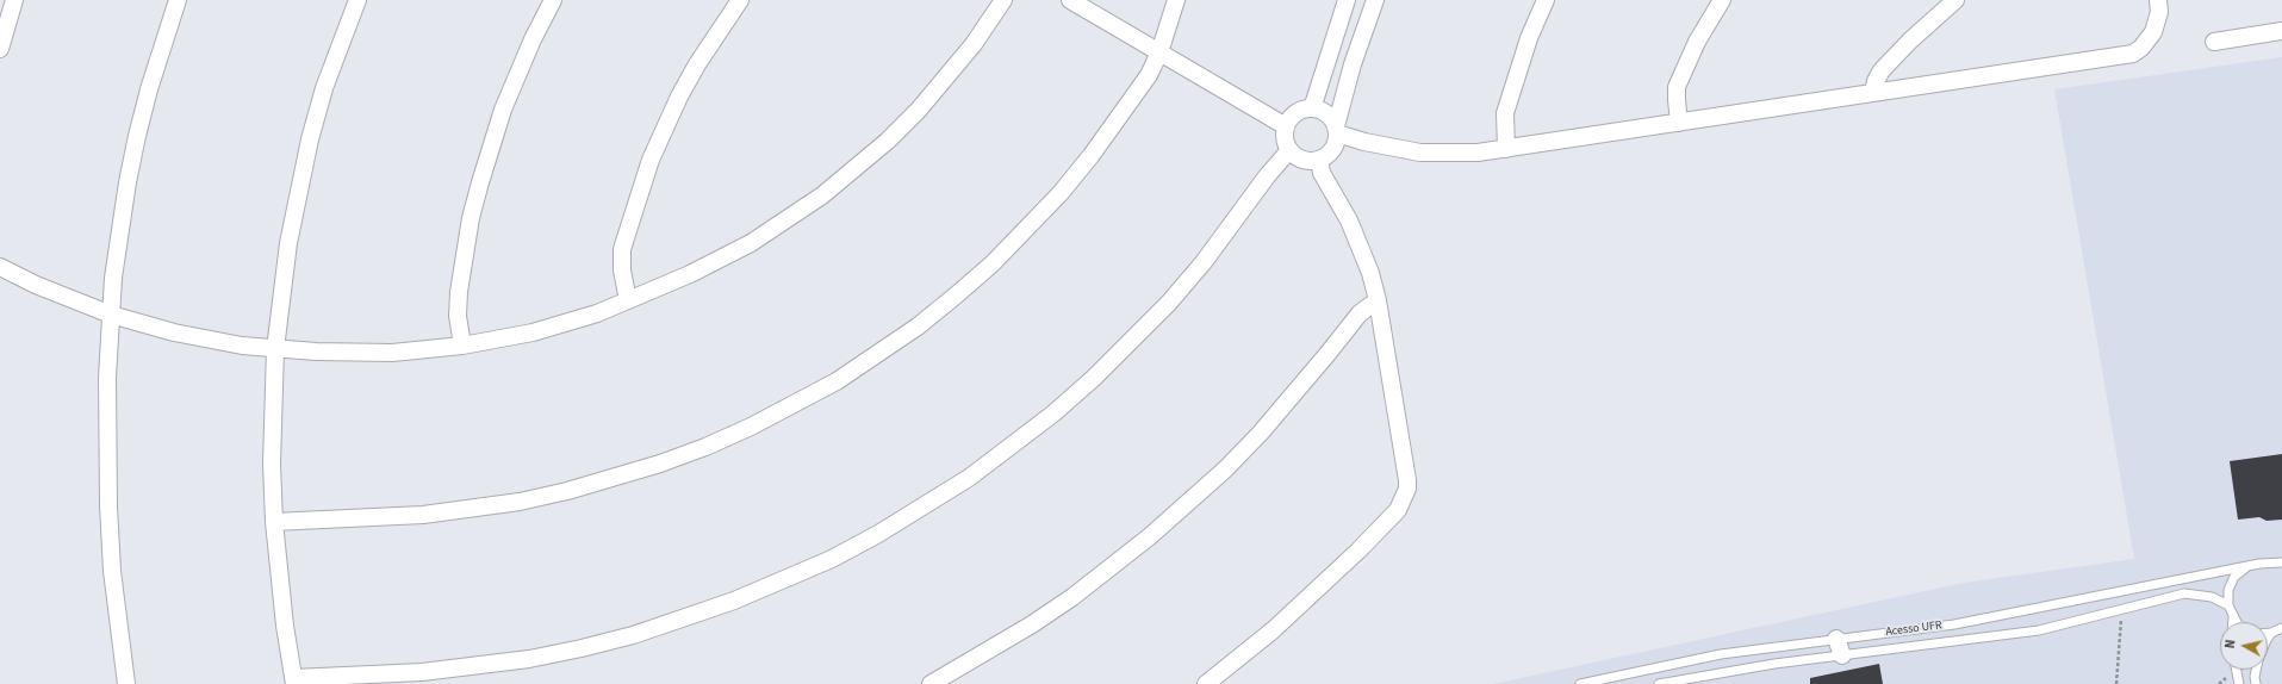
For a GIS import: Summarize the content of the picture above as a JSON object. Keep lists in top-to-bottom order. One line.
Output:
{"streets":{"lane":["Acesso UFR"]},"north":"left"}
